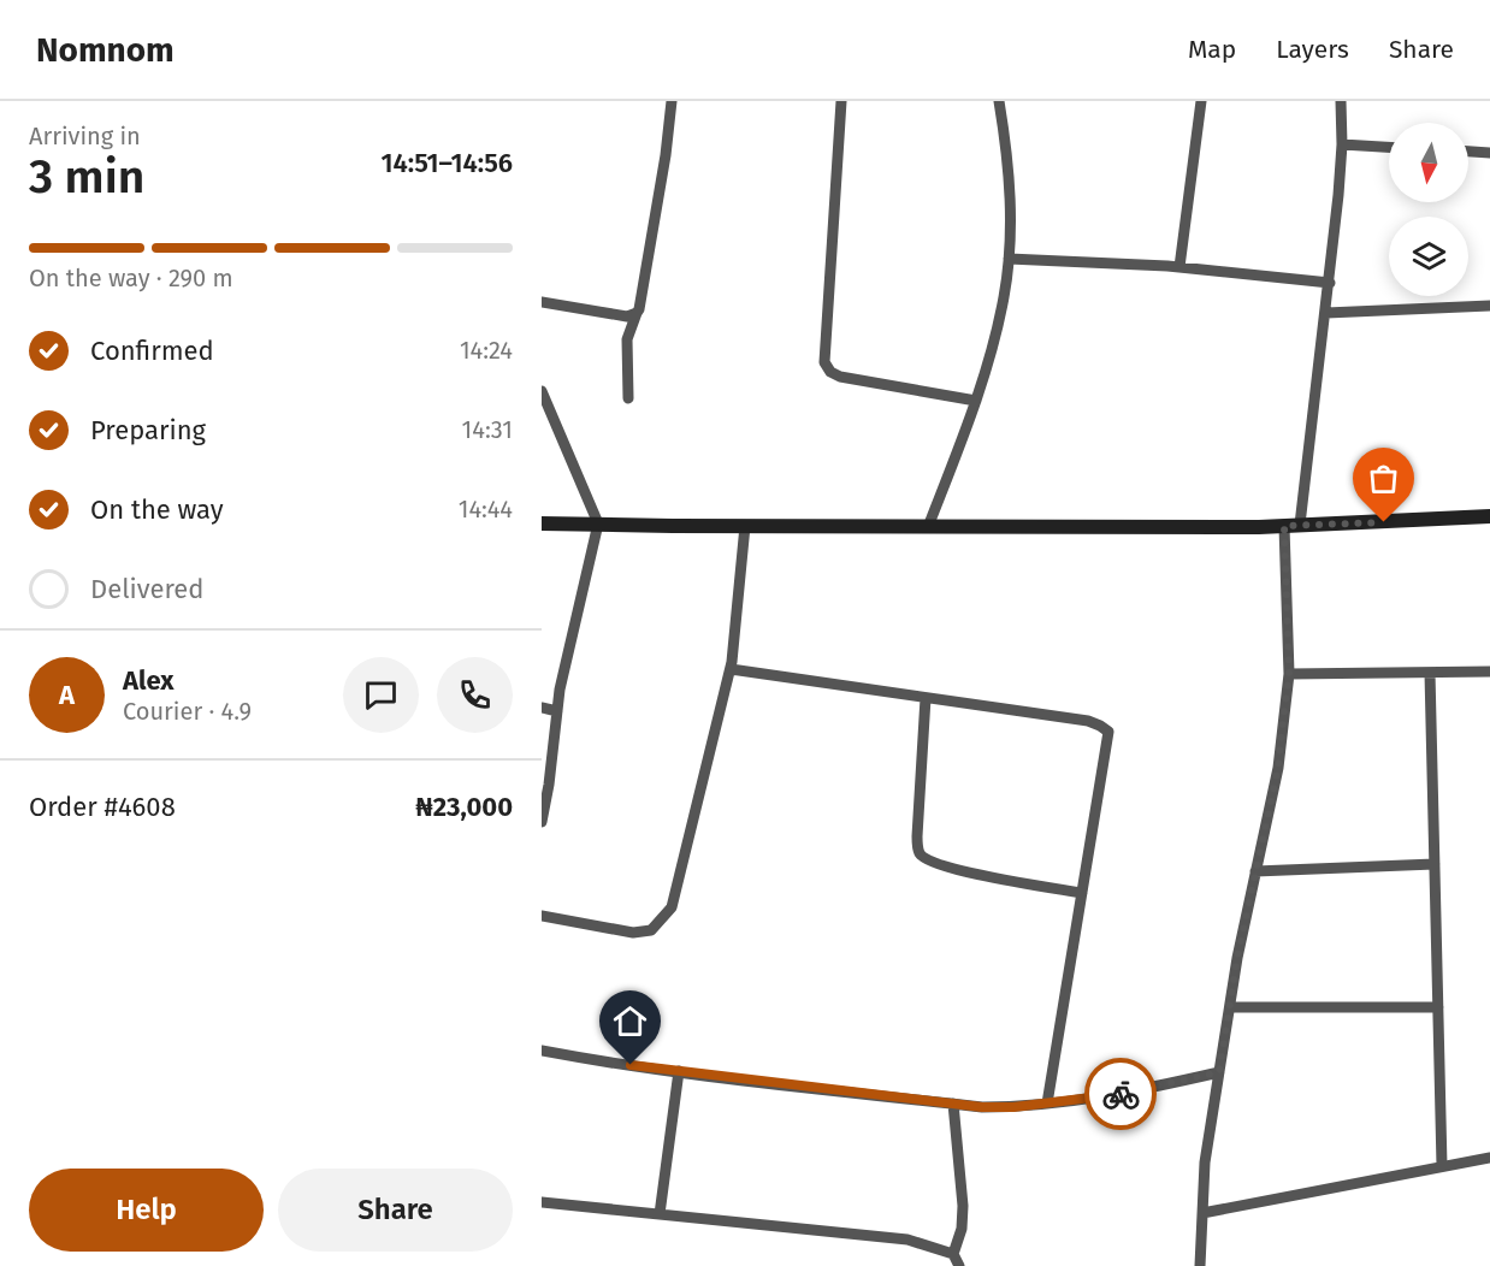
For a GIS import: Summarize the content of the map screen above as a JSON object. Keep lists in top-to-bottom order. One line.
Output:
{"north":"bottom","page":{"header":"Nomnom","nav":["Map","Layers","Share"],"heading":["3 min","Arriving in","14:51–14:56"],"panel":["Alex","Courier · 4.9","Order #4608","₦23,000"],"bar":"On the way · 290 m","list":[["Confirmed","14:24"],["Preparing","14:31"],["On the way","14:44"],"Delivered"],"round":"A","buttons":["Help","Share"]}}
